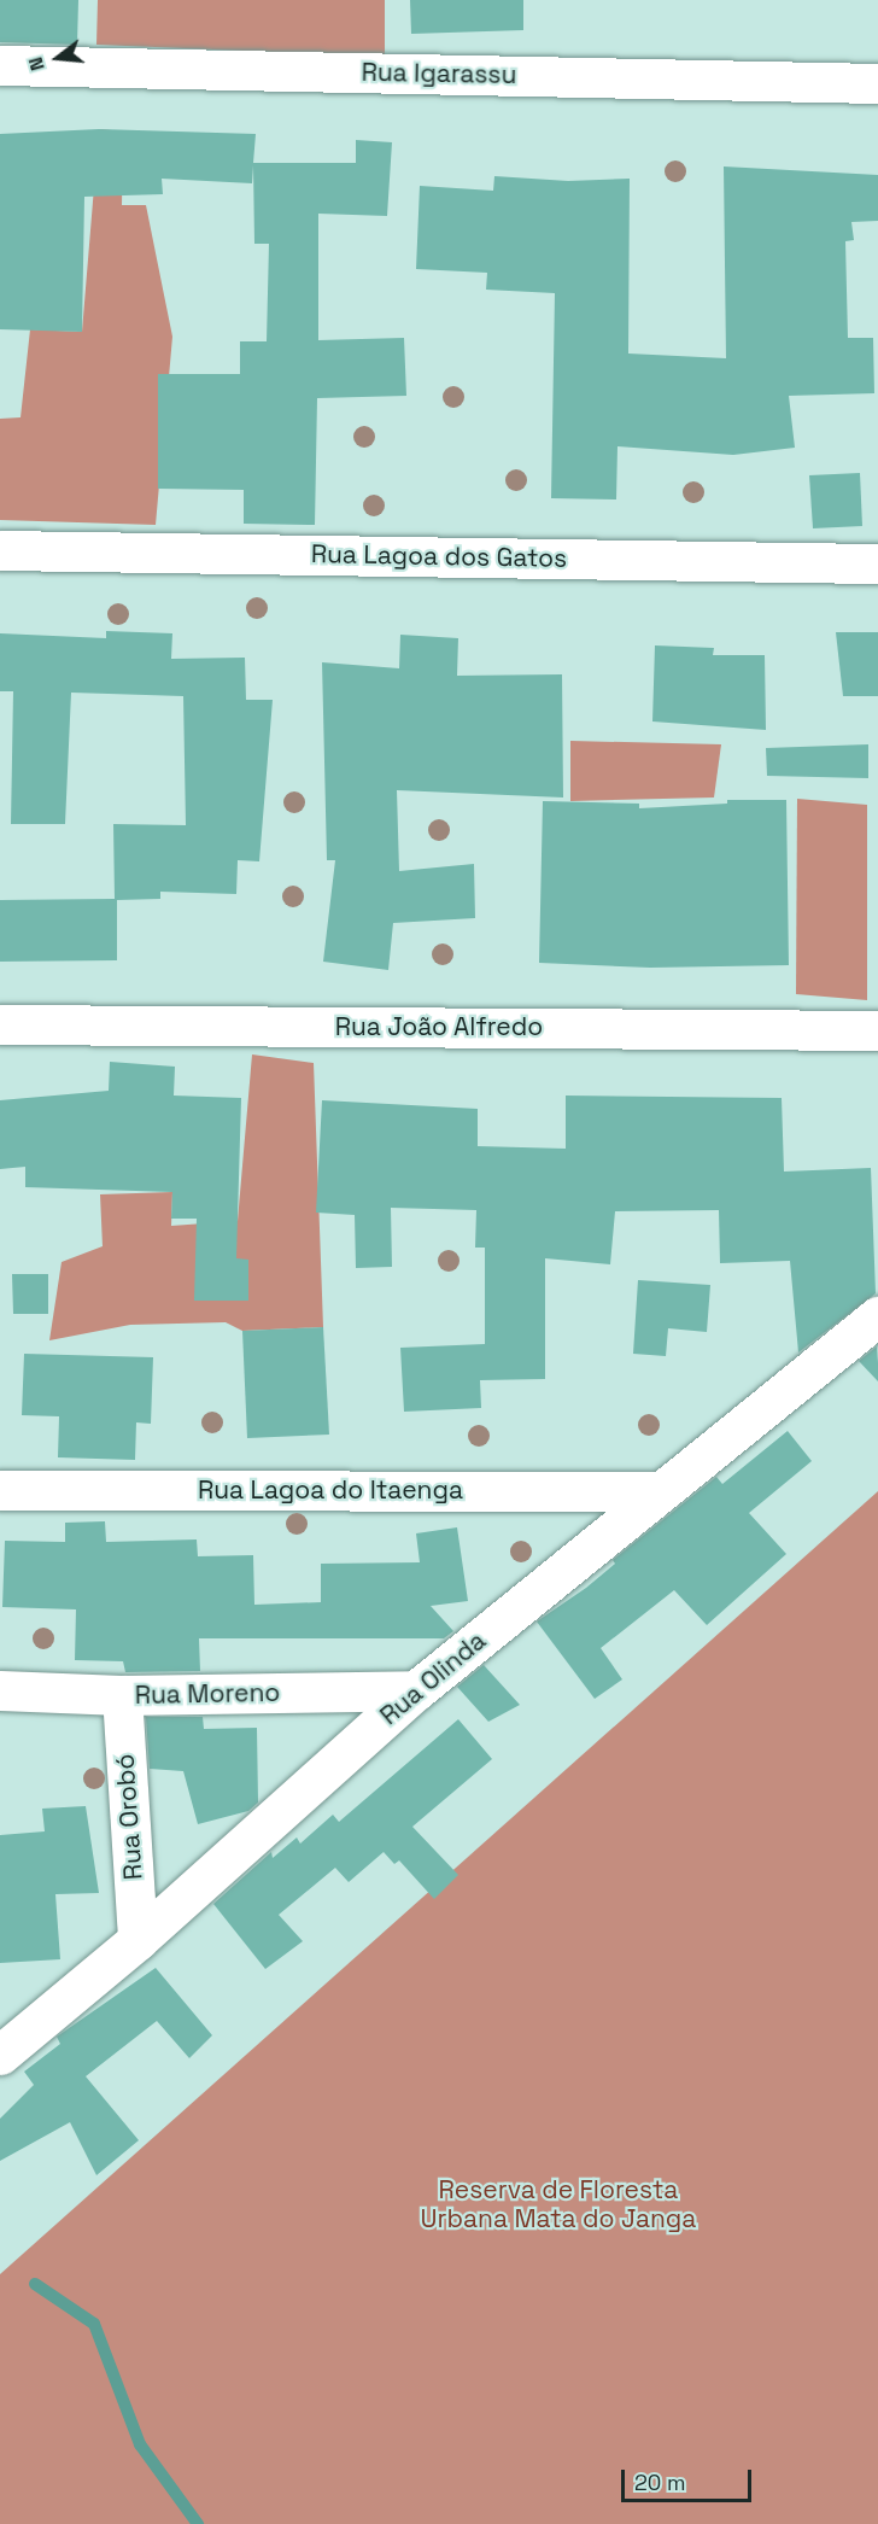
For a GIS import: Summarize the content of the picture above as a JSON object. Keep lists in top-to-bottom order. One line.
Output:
{"streets":{"street":["Rua Igarassu","Rua Lagoa dos Gatos","Rua João Alfredo","Rua Lagoa do Itaenga","Rua Olinda","Rua Moreno","Rua Orobó"]},"crossings":[["Rua Lagoa do Itaenga","Rua Olinda"],["Rua Olinda","Rua Moreno"],["Rua Olinda","Rua Orobó"],["Rua Moreno","Rua Orobó"]],"parks":["Reserva de Floresta Urbana Mata do Janga"],"scale_bar":"20 m","north":"left"}
